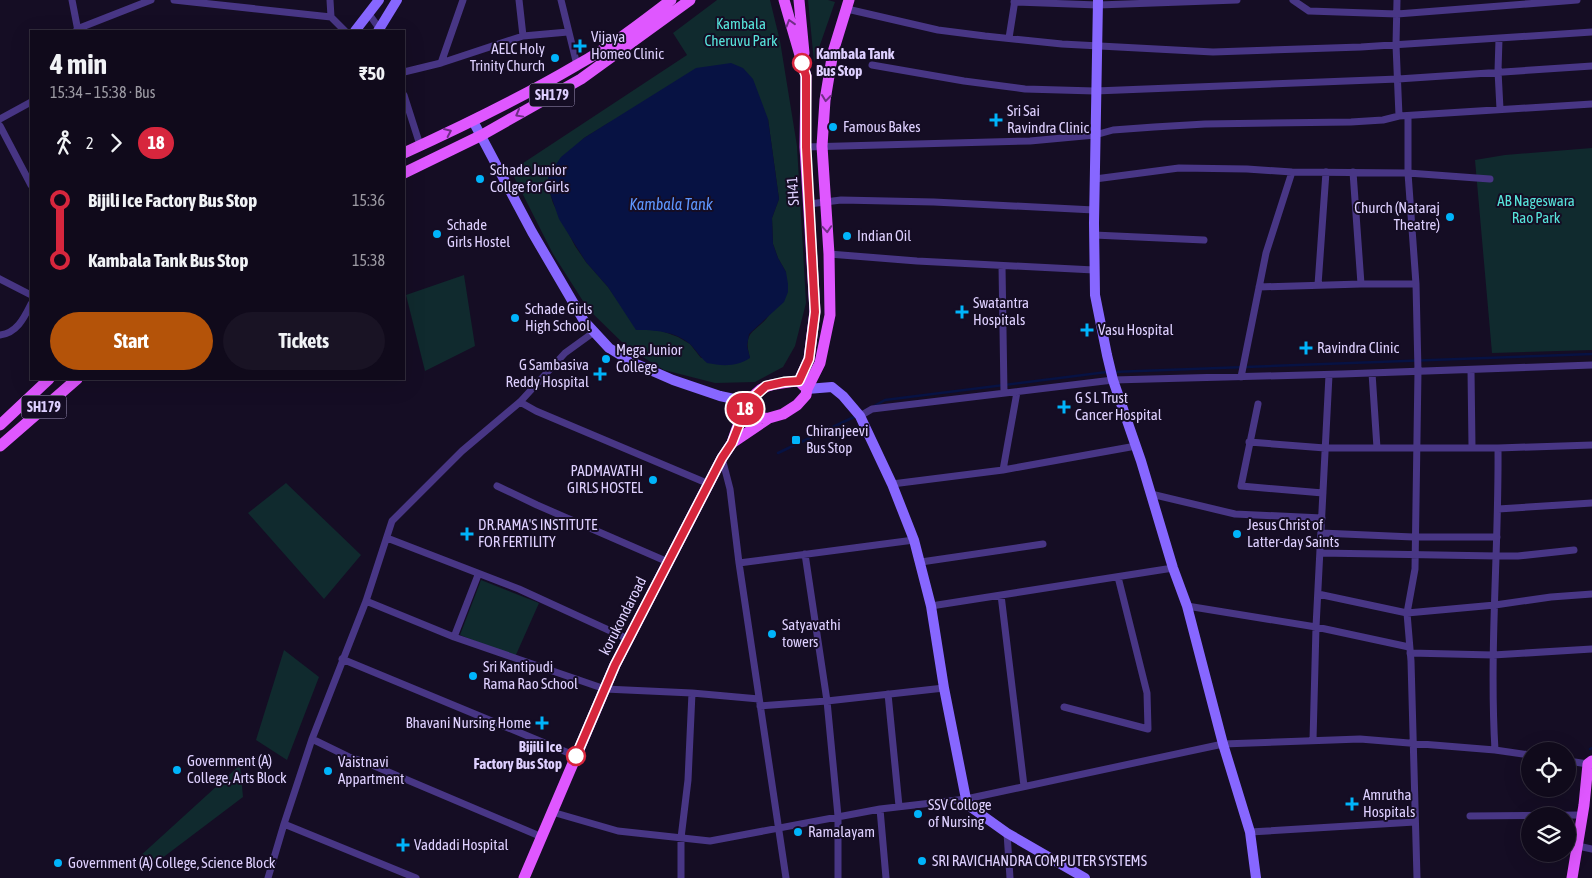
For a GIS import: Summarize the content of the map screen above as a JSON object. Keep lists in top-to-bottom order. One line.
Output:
{"streets":{"main road":["SH179","SH41","korukondaroad"]},"crossings":[["SH41","korukondaroad"]],"water":["Kambala Tank"],"parks":["Kambala Cheruvu Park","AB Nageswara Rao Park"],"places":{"health":["Vijaya Homeo Clinic","Sri Sai Ravindra Clinic","Swatantra Hospitals","Vasu Hospital","Ravindra Clinic","G Sambasiva Reddy Hospital","G S L Trust Cancer Hospital","DR.RAMA'S INSTITUTE FOR FERTILITY","Bhavani Nursing Home","Amrutha Hospitals","Vaddadi Hospital"],"other":["AELC Holy Trinity Church","Kambala Tank Bus Stop","Famous Bakes","Schade Junior Collge for Girls","Church (Nataraj Theatre)","Schade Girls Hostel","Indian Oil","Schade Girls High School","Mega Junior College","PADMAVATHI GIRLS HOSTEL","Jesus Christ of Latter-day Saints","Satyavathi towers","Sri Kantipudi Rama Rao School","Bijili Ice Factory Bus Stop","Government (A) College, Arts Block","Vaistnavi Appartment","SSV Colloge of Nursing","Ramalayam","SRI RAVICHANDRA COMPUTER SYSTEMS","Government (A) College, Science Block"],"transit":["Chiranjeevi Bus Stop"]},"lines":["bus line 18"],"page":{"on_map":"18","heading":["4 min","15:34 – 15:38 · Bus","₹50"],"legs":["2","18"],"list":[{"name":"Bijili Ice Factory Bus Stop","value":"15:36"},{"name":"Kambala Tank Bus Stop","value":"15:38"}],"buttons":["Start","Tickets"]}}
